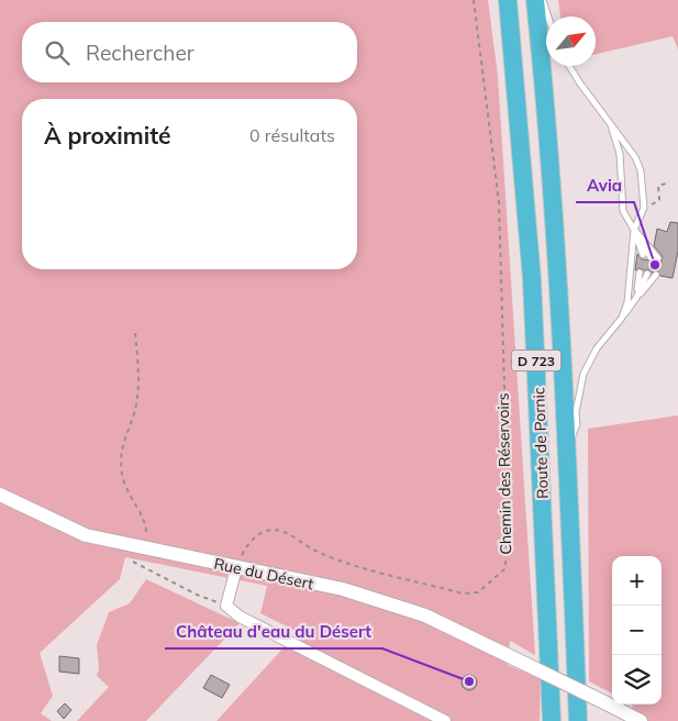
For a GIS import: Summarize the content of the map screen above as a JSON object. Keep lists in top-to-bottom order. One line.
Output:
{"streets":{"highway":["D 723","Route de Pornic"],"street":["Rue du Désert"],"path":["Chemin des Réservoirs"]},"crossings":[["Chemin des Réservoirs","Rue du Désert"]],"places":["Avia","Château d'eau du Désert"],"north":"top right","page":{"search":"Rechercher","heading":["À proximité","0 résultats"],"map_buttons":["+","−"]}}
